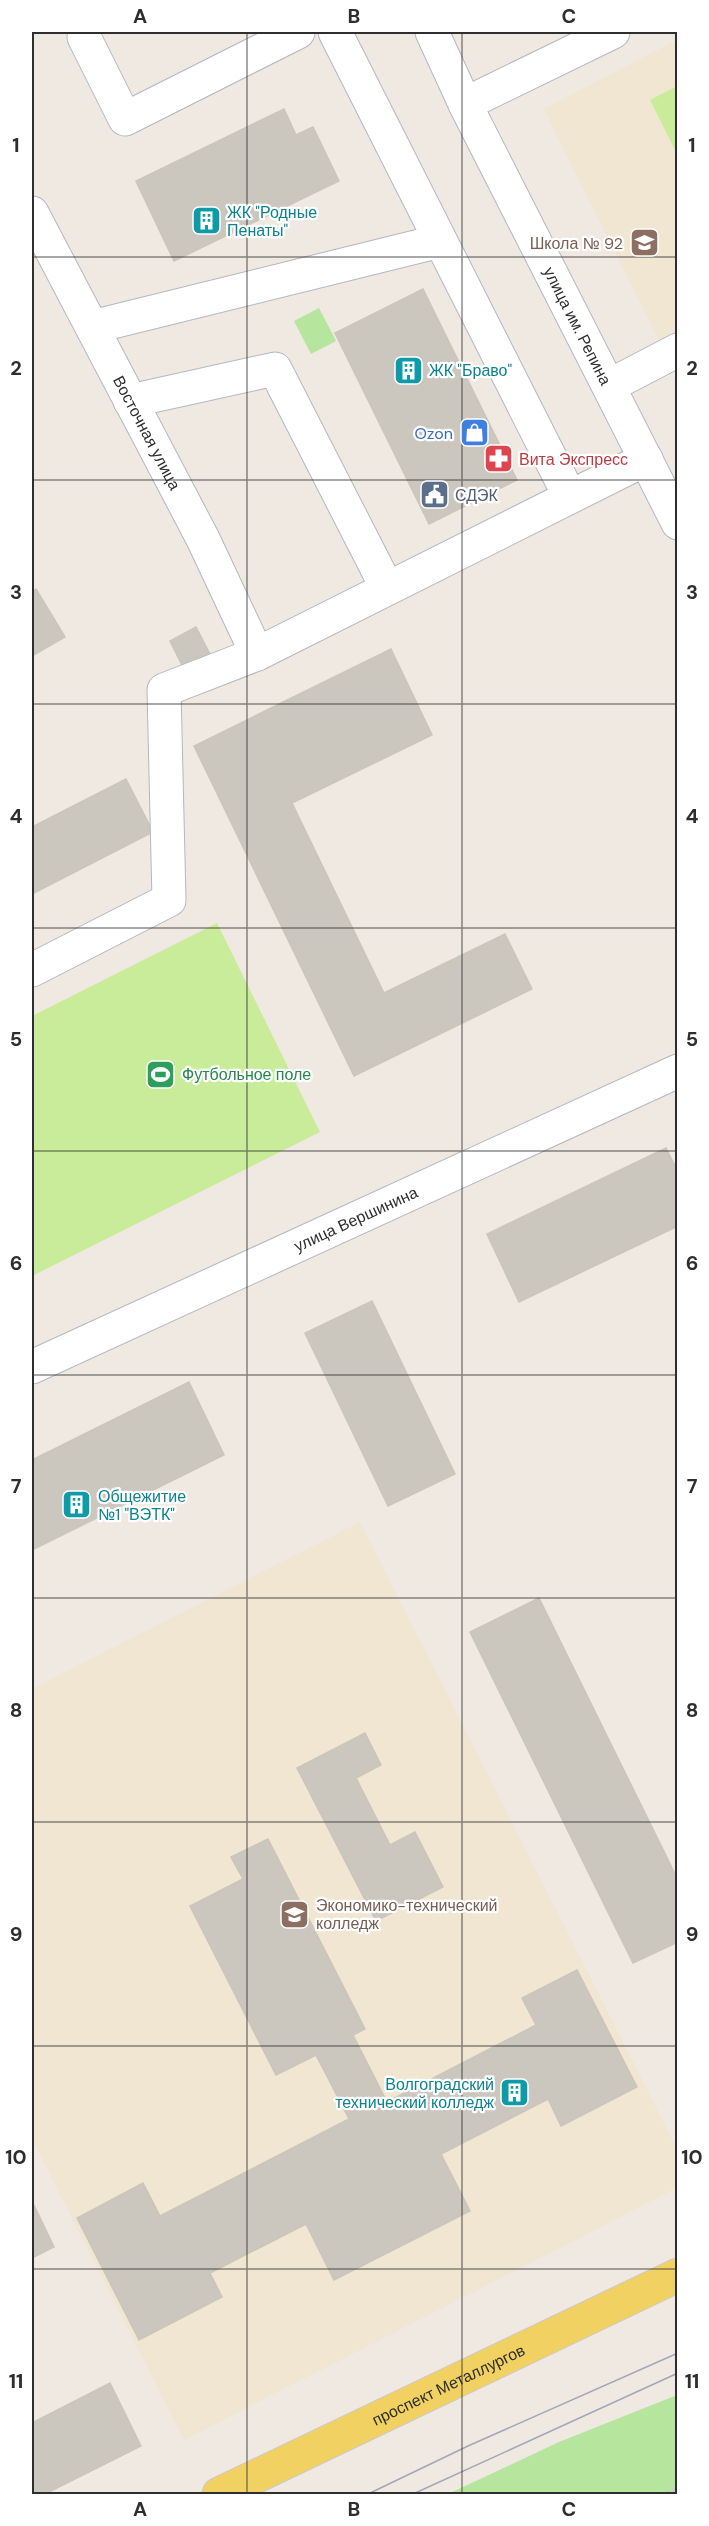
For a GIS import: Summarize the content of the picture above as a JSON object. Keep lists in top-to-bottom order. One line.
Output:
{"streets":{"main road":["проспект Металлургов"],"street":["улица им. Репина","Восточная улица","улица Вершинина"]},"places":{"building":["ЖК \"Родные Пенаты\"","ЖК \"Браво\"","Общежитие №1 \"ВЭТК\"","Волгоградский технический колледж"],"school or university":["Школа № 92","Экономико-технический колледж"],"shop":["Ozon"],"pharmacy":["Вита Экспресс"],"public building":["СДЭК"],"sports":["Футбольное поле"]},"grid":{"columns":["A","B","C"],"rows":["1","2","3","4","5","6","7","8","9","10","11"]}}
